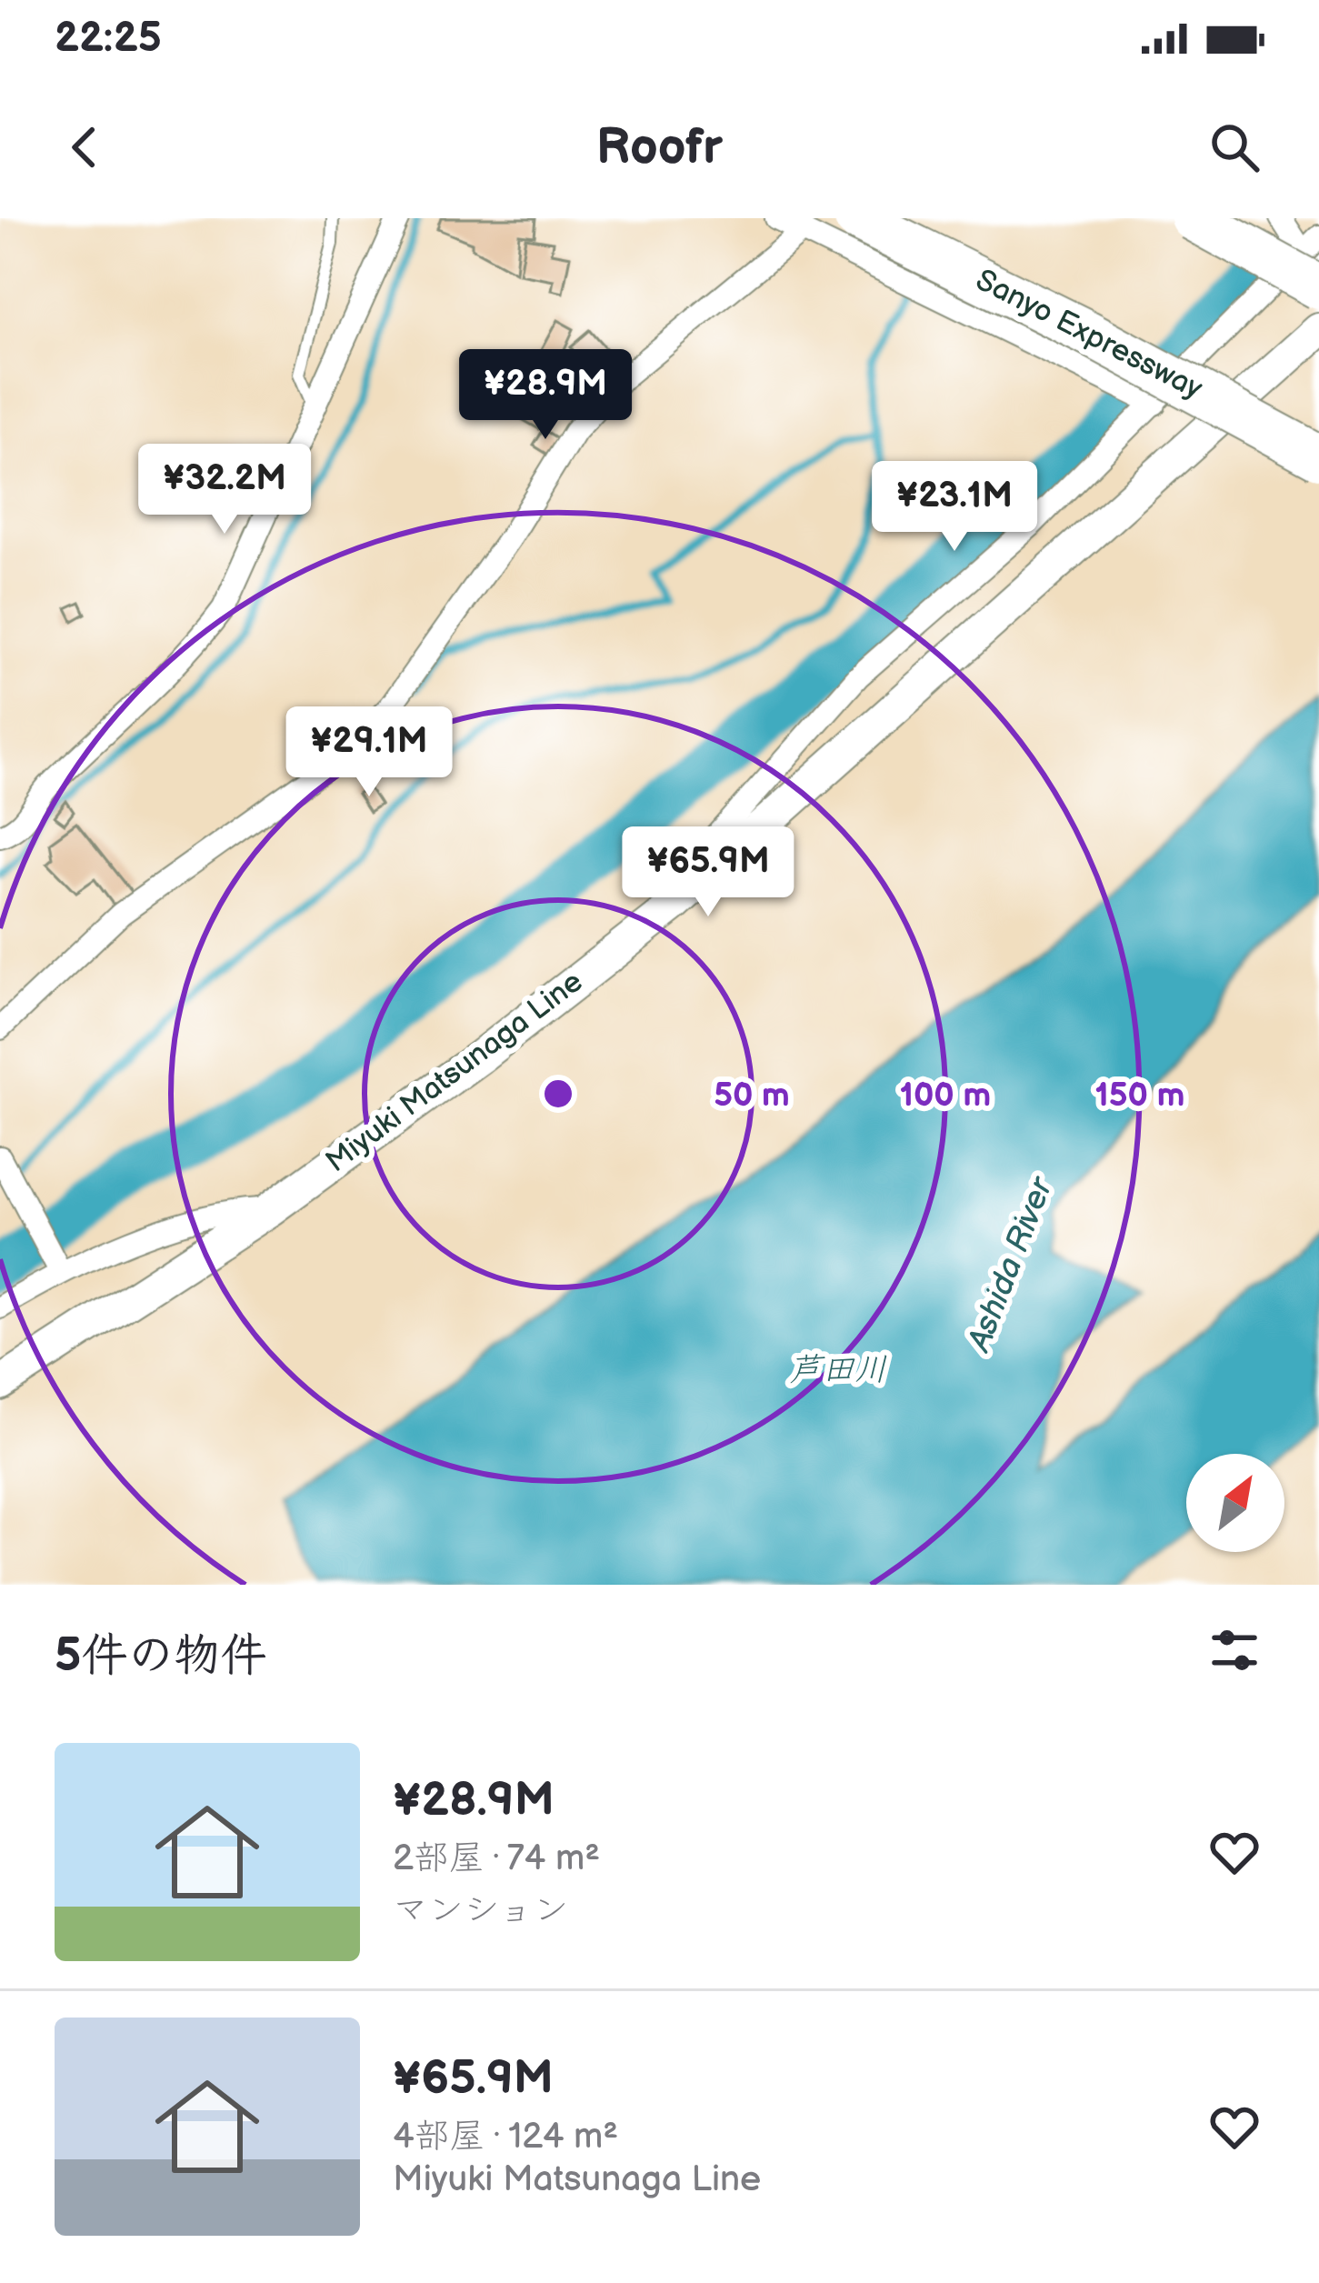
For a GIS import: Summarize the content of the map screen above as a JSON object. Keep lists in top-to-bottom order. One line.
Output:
{"streets":{"highway":["Sanyo Expressway"],"main road":["Miyuki Matsunaga Line"]},"water":["Ashida River","芦田川"],"north":"top right","page":{"status":"22:25","header":"Roofr","price":["¥28.9M","¥32.2M","¥23.1M","¥29.1M","¥65.9M"],"heading":"5件の物件","list":[{"name":"¥28.9M","note":"2部屋 · 74 m² · マンション"},{"name":"¥65.9M","note":"4部屋 · 124 m² · Miyuki Matsunaga Line"}]},"rings":["50 m","100 m","150 m"]}
